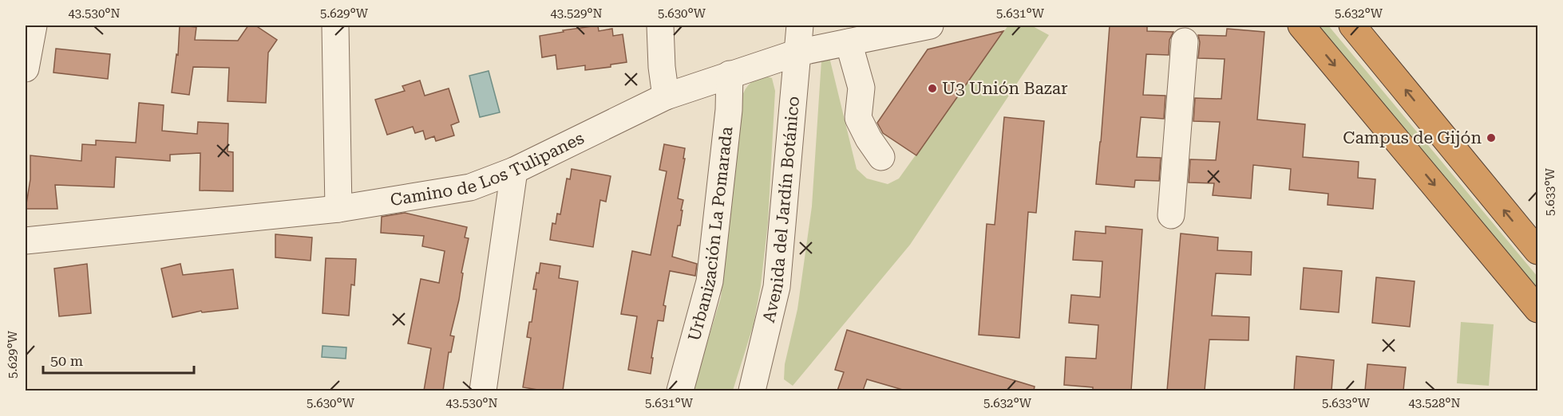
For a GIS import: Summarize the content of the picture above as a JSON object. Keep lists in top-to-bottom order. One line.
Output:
{"streets":{"street":["Camino de Los Tulipanes","Avenida del Jardín Botánico","Urbanización La Pomarada"]},"crossings":[["Camino de Los Tulipanes","Avenida del Jardín Botánico"],["Camino de Los Tulipanes","Urbanización La Pomarada"]],"places":["U3 Unión Bazar","Campus de Gijón"],"scale_bar":"50 m","coordinates":["43.530°N","5.629°W","43.529°N","5.630°W","5.631°W","5.632°W","5.633°W","43.528°N"]}
